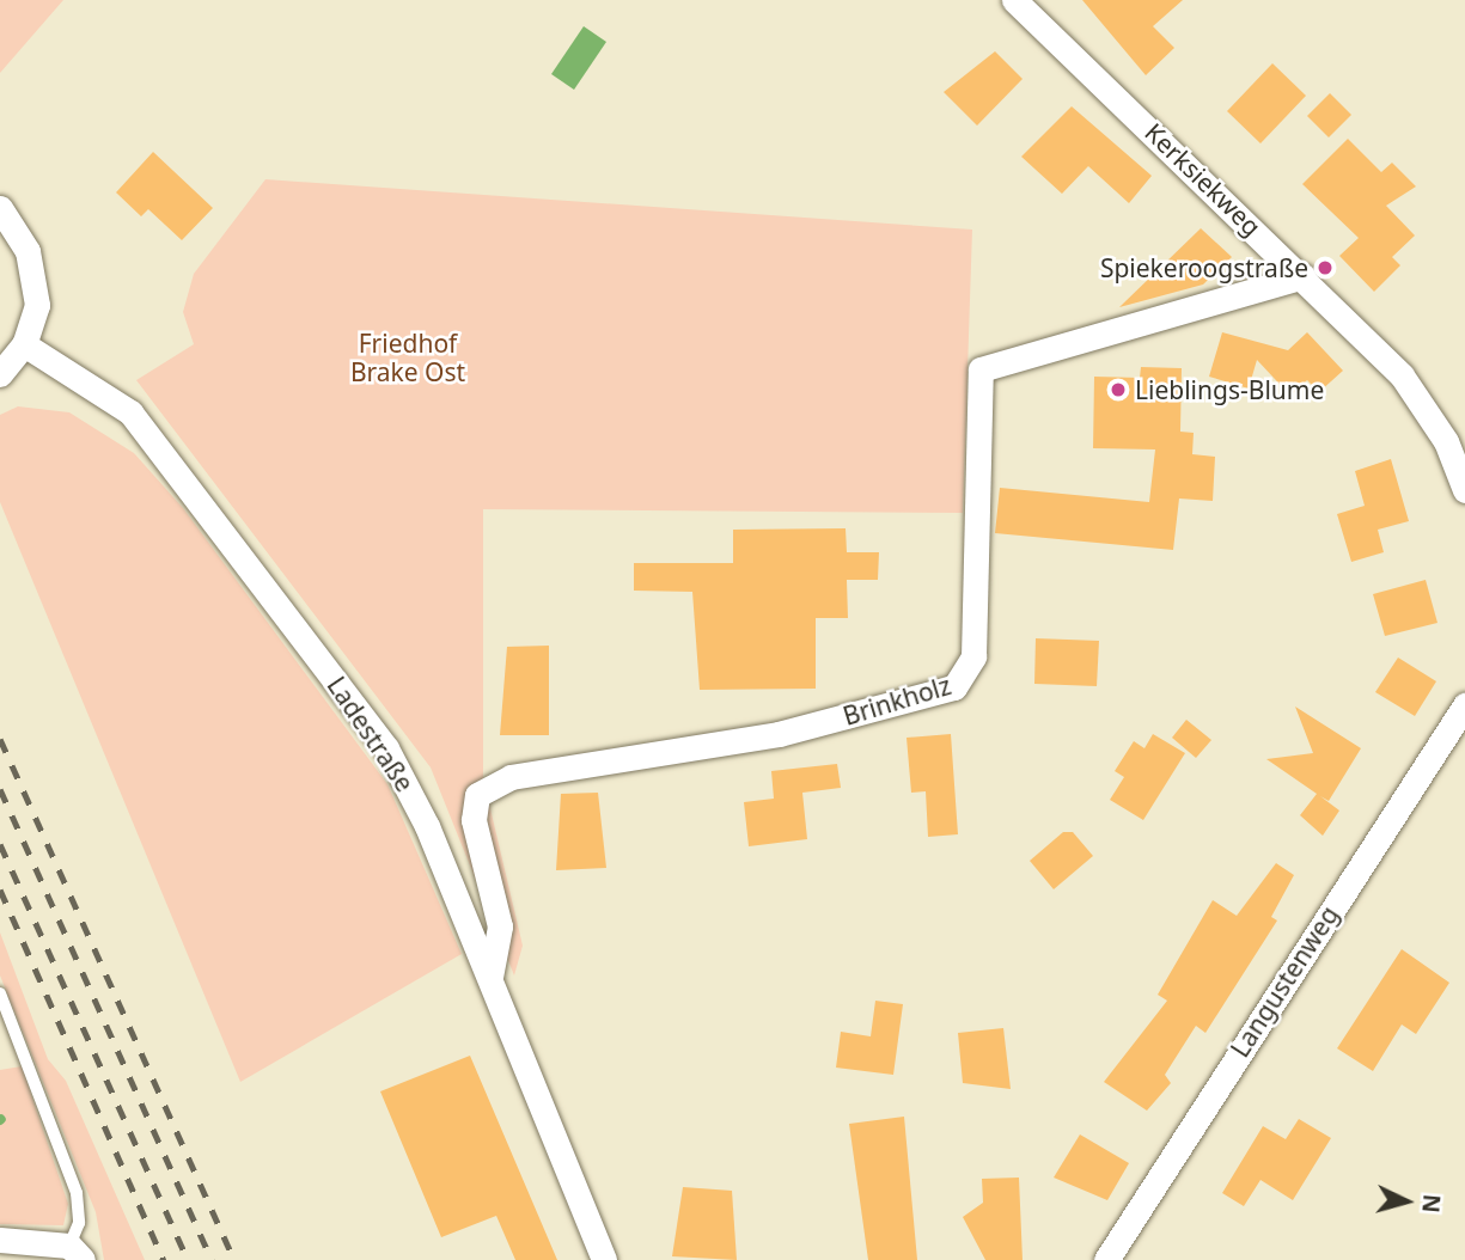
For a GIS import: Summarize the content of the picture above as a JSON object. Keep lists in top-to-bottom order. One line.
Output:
{"streets":{"street":["Kerksiekweg","Brinkholz","Ladestraße","Langustenweg"]},"crossings":[["Kerksiekweg","Brinkholz"],["Brinkholz","Ladestraße"]],"parks":["Friedhof Brake Ost"],"places":["Spiekeroogstraße","Lieblings-Blume"],"north":"right"}
